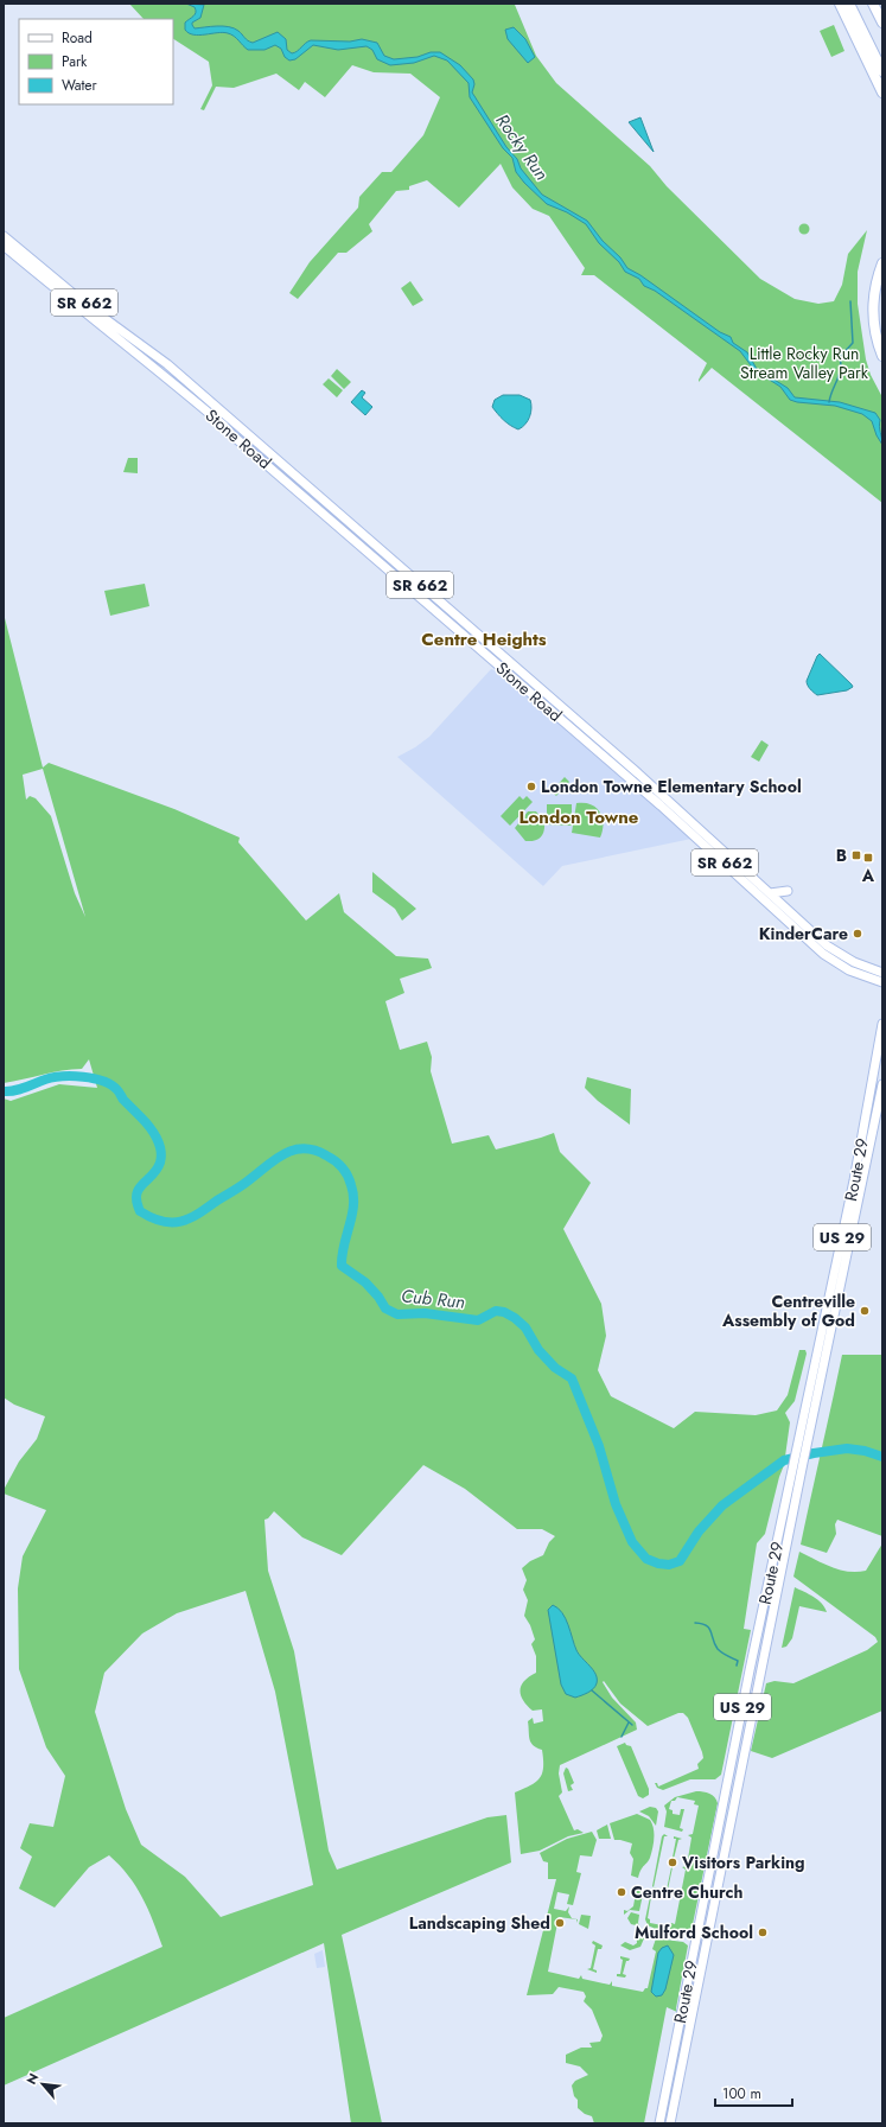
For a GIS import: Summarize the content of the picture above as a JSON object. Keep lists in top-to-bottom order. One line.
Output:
{"streets":{"main road":["SR 662","Stone Road","Route 29","US 29"]},"districts":["Centre Heights","London Towne"],"water":["Rocky Run","Cub Run"],"parks":["Little Rocky Run Stream Valley Park"],"places":{"other":["London Towne Elementary School","KinderCare","Centreville Assembly of God","Visitors Parking","Centre Church","Landscaping Shed","Mulford School"],"transit":["B","A"]},"legend":["Road","Park","Water"],"scale_bar":"100 m","north":"top left"}
